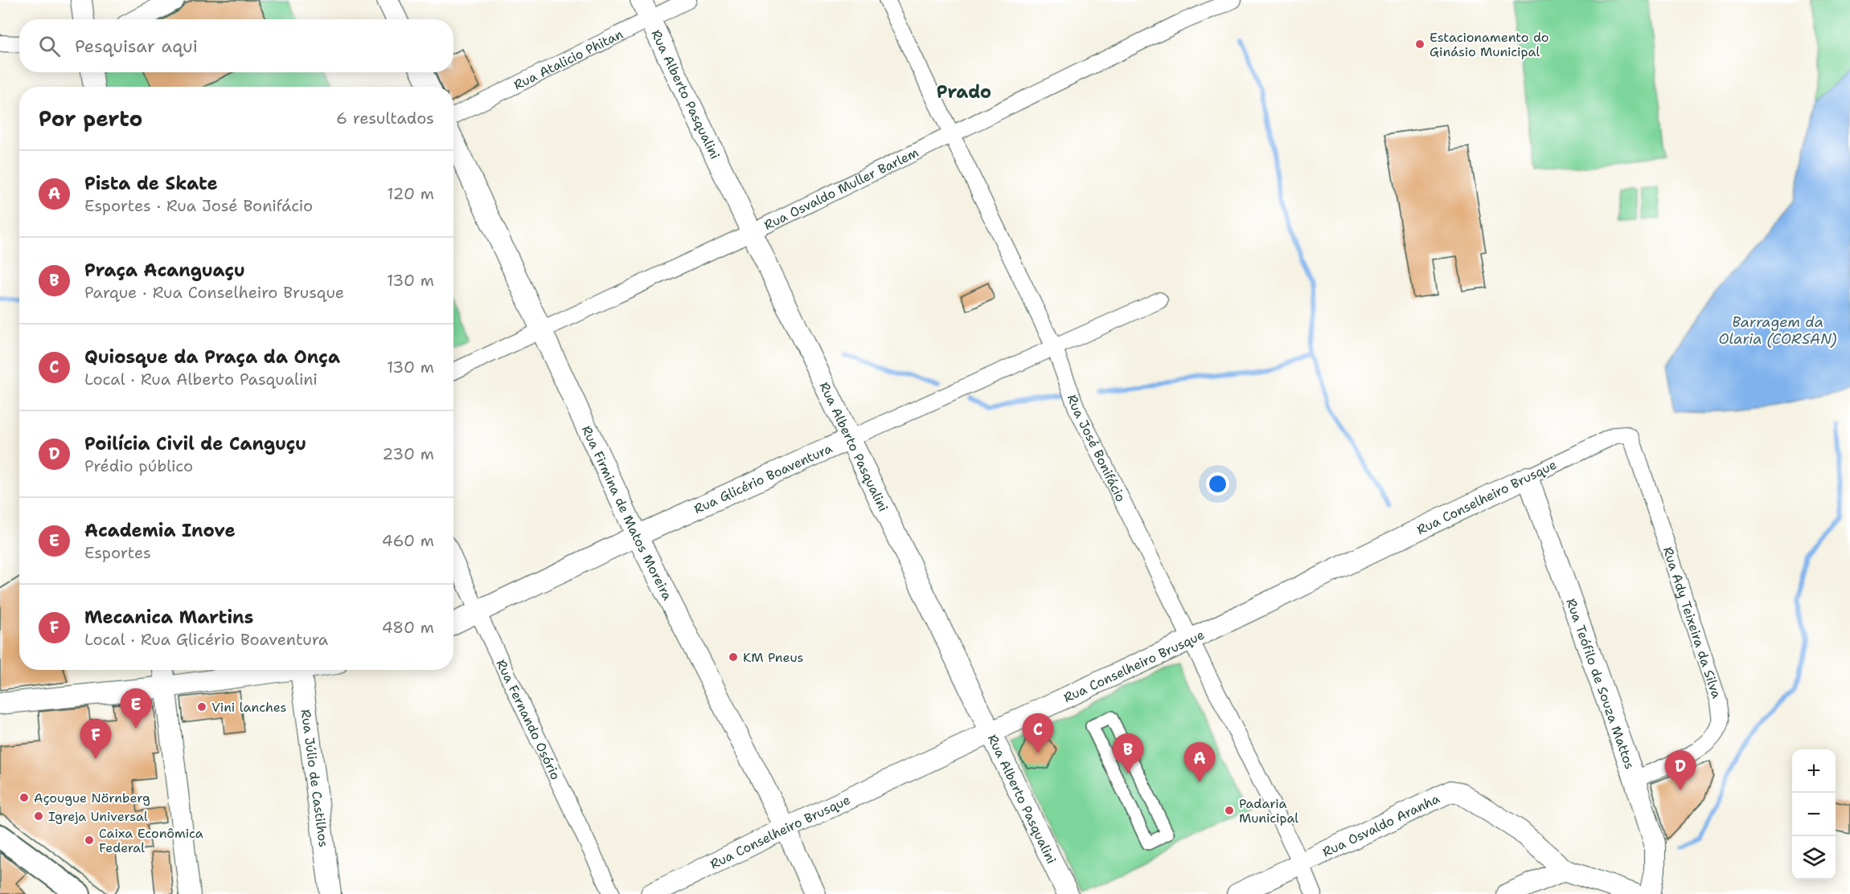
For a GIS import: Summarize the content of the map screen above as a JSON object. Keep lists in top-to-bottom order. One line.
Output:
{"streets":{"street":["Rua Atalicio Phitan","Rua Alberto Pasqualini","Rua Osvaldo Muller Barlem","Rua José Bonifácio","Rua Glicério Boaventura","Rua Conselheiro Brusque","Rua Firmina de Matos Moreira","Rua Ady Teixeira da Silva","Rua Teófilo de Souza Mattos","Rua Fernando Osório","Rua Júlio de Castilhos","Rua Osvaldo Aranha"]},"crossings":[["Rua Atalicio Phitan","Rua Alberto Pasqualini"],["Rua Alberto Pasqualini","Rua Osvaldo Muller Barlem"],["Rua Alberto Pasqualini","Rua Glicério Boaventura"],["Rua Alberto Pasqualini","Rua Conselheiro Brusque"],["Rua Osvaldo Muller Barlem","Rua José Bonifácio"],["Rua Osvaldo Muller Barlem","Rua Firmina de Matos Moreira"],["Rua José Bonifácio","Rua Glicério Boaventura"],["Rua José Bonifácio","Rua Conselheiro Brusque"],["Rua José Bonifácio","Rua Osvaldo Aranha"],["Rua Glicério Boaventura","Rua Firmina de Matos Moreira"],["Rua Glicério Boaventura","Rua Fernando Osório"],["Rua Conselheiro Brusque","Rua Firmina de Matos Moreira"],["Rua Conselheiro Brusque","Rua Ady Teixeira da Silva"],["Rua Conselheiro Brusque","Rua Teófilo de Souza Mattos"],["Rua Ady Teixeira da Silva","Rua Teófilo de Souza Mattos"]],"districts":["Prado"],"water":["Barragem da Olaria (CORSAN)"],"places":["Estacionamento do Ginásio Municipal","KM Pneus","Vini lanches","Açougue Nörnberg","Padaria Municipal","Igreja Universal","Caixa Econômica Federal"],"page":{"search":"Pesquisar aqui","heading":["Por perto","6 resultados"],"list":[{"mark":"A","name":"Pista de Skate","note":"Esportes · Rua José Bonifácio","value":"120 m"},{"mark":"B","name":"Praça Acanguaçu","note":"Parque · Rua Conselheiro Brusque","value":"130 m"},{"mark":"C","name":"Quiosque da Praça da Onça","note":"Local · Rua Alberto Pasqualini","value":"130 m"},{"mark":"D","name":"Poilícia Civil de Canguçu","note":"Prédio público","value":"230 m"},{"mark":"E","name":"Academia Inove","note":"Esportes","value":"460 m"},{"mark":"F","name":"Mecanica Martins","note":"Local · Rua Glicério Boaventura","value":"480 m"}],"pins":["E","C","F","B","A","D"],"map_buttons":["+","−"]}}
